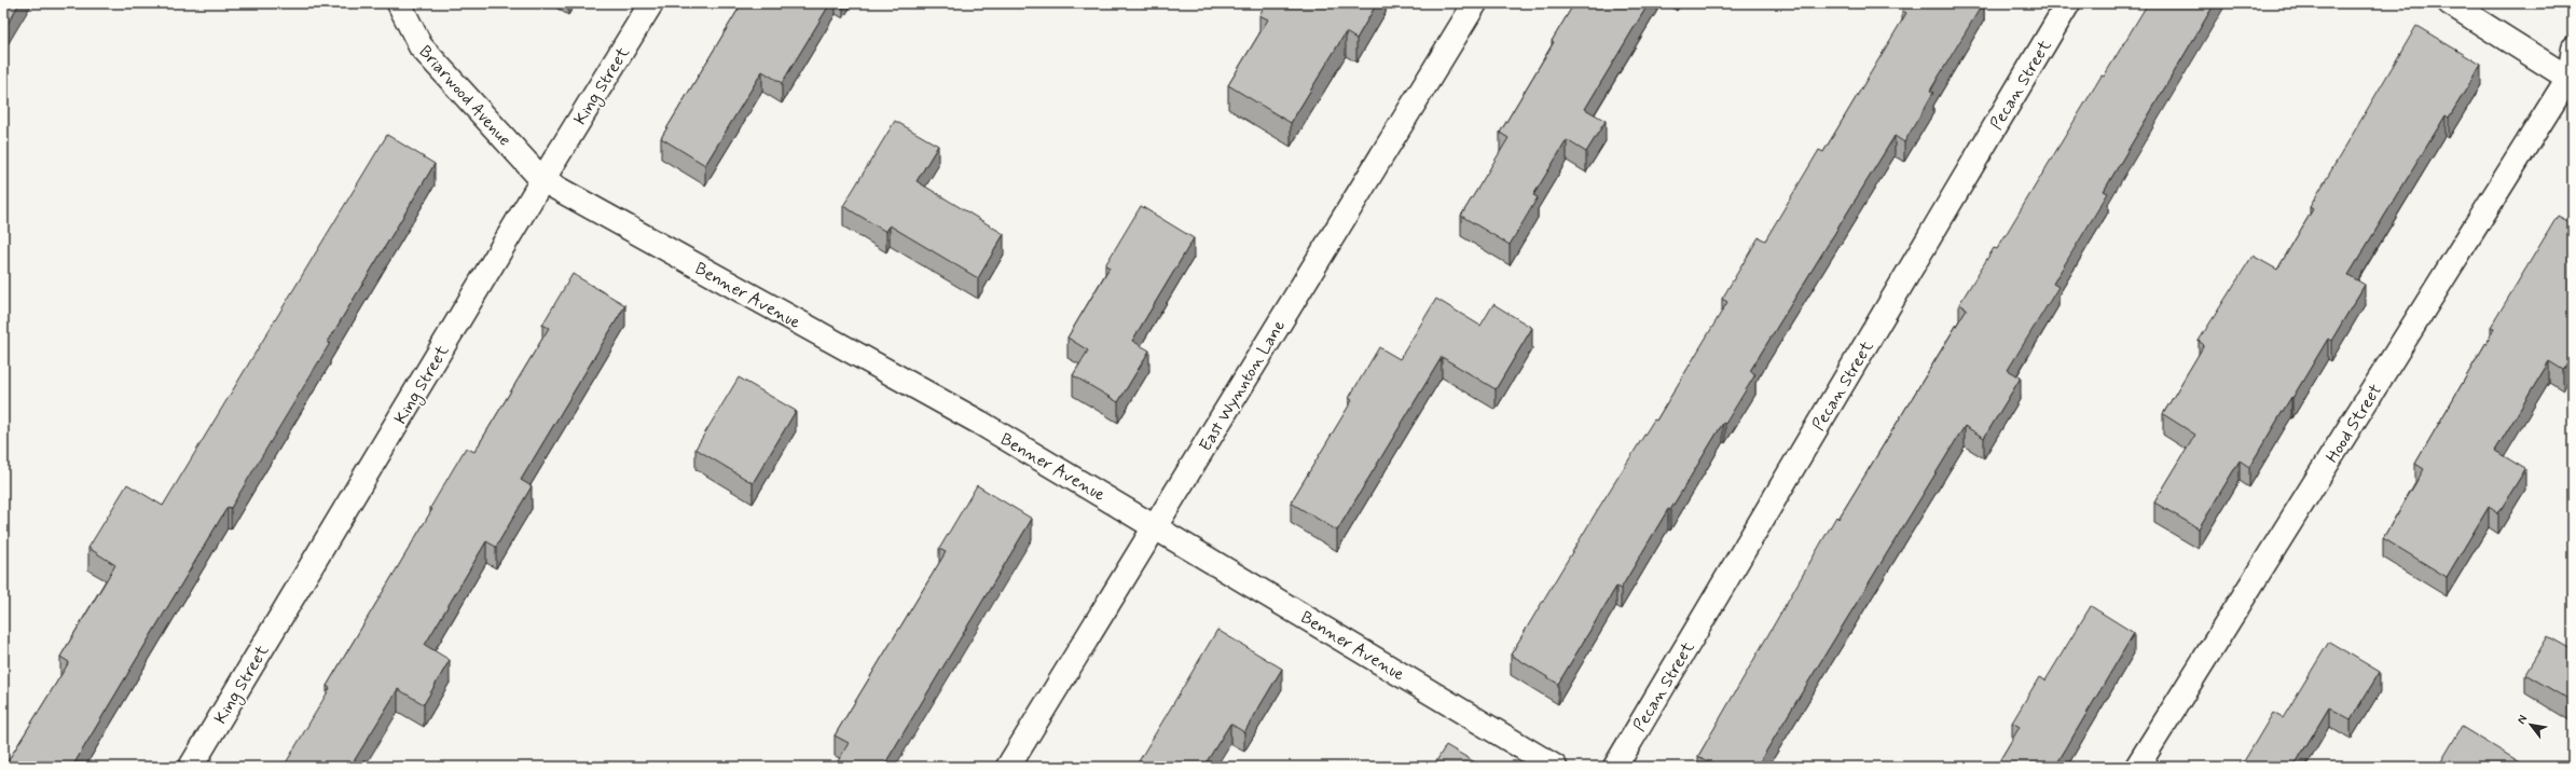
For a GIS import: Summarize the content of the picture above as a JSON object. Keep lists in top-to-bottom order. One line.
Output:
{"streets":{"street":["Pecan Street","King Street","Briarwood Avenue","Benner Avenue","East Wynnton Lane","Hood Street"]},"crossings":[["King Street","Briarwood Avenue"],["King Street","Benner Avenue"],["Briarwood Avenue","Benner Avenue"],["Benner Avenue","East Wynnton Lane"]],"north":"top left"}
